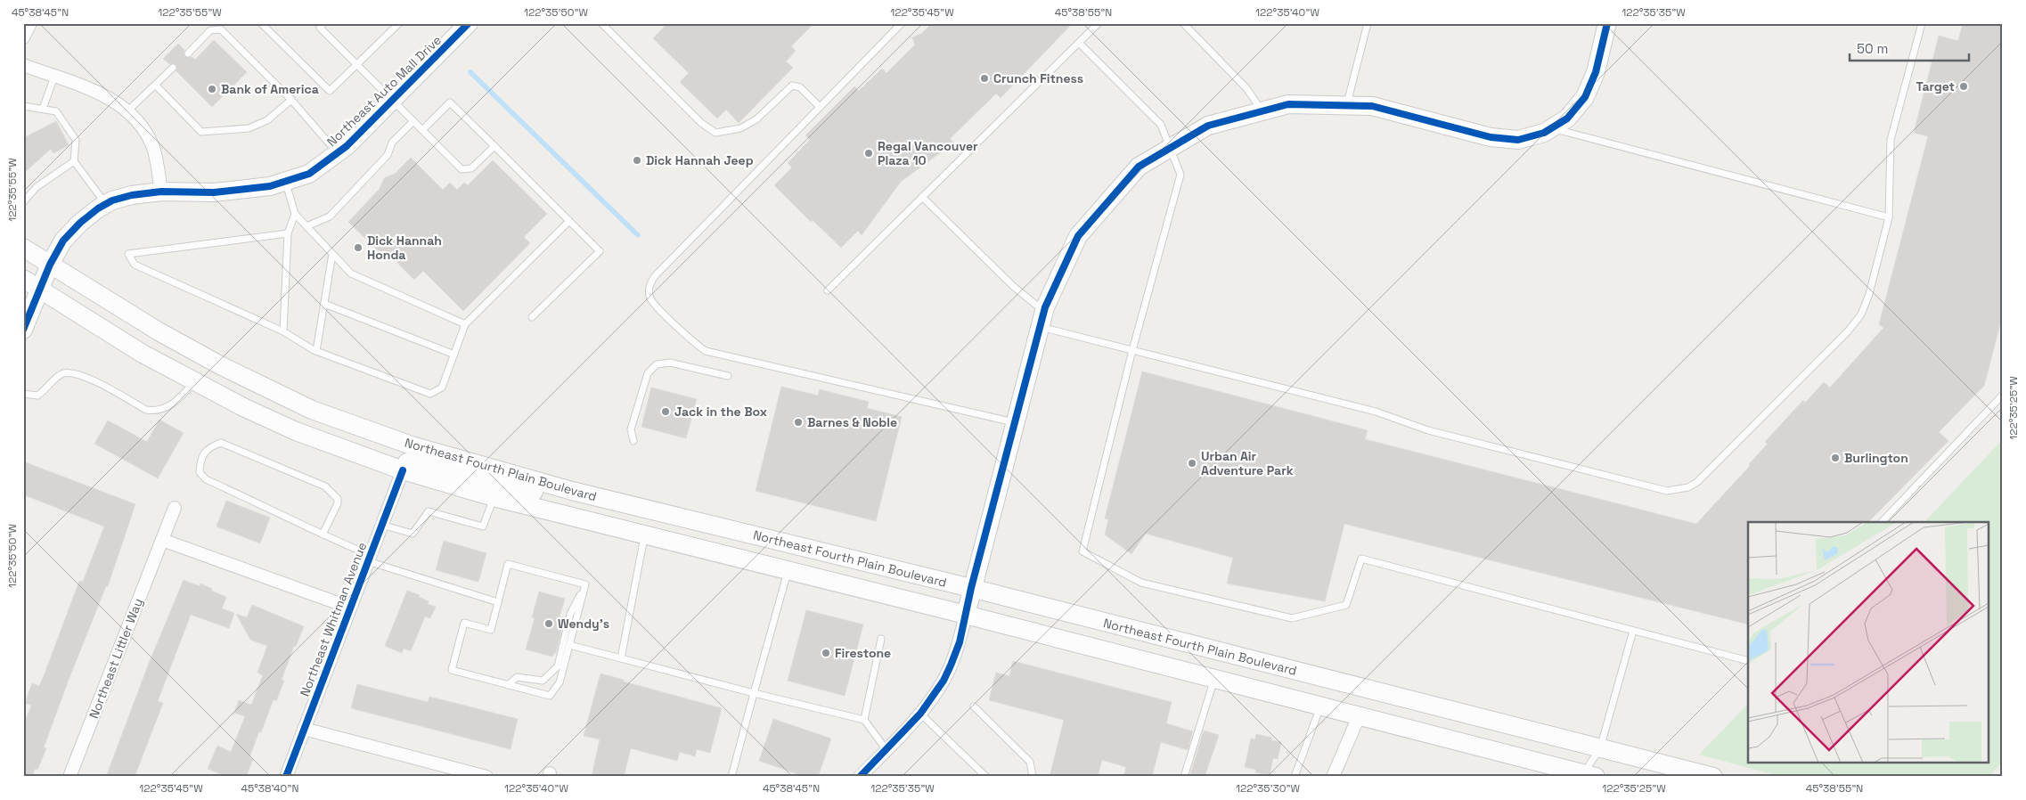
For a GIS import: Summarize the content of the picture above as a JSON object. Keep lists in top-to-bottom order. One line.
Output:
{"streets":{"main road":["Northeast Auto Mall Drive","Northeast Fourth Plain Boulevard"],"street":["Northeast Whitman Avenue","Northeast Littler Way"]},"crossings":[["Northeast Auto Mall Drive","Northeast Fourth Plain Boulevard"],["Northeast Fourth Plain Boulevard","Northeast Whitman Avenue"]],"places":["Crunch Fitness","Target","Bank of America","Regal Vancouver Plaza 10","Dick Hannah Jeep","Dick Hannah Honda","Jack in the Box","Barnes & Noble","Burlington","Urban Air Adventure Park","Wendy's","Firestone"],"scale_bar":"50 m","coordinates":["45°38'45\"N","122°35'55\"W","122°35'50\"W","122°35'45\"W","45°38'55\"N","122°35'40\"W","122°35'35\"W","122°35'25\"W","45°38'40\"N","122°35'30\"W"]}
